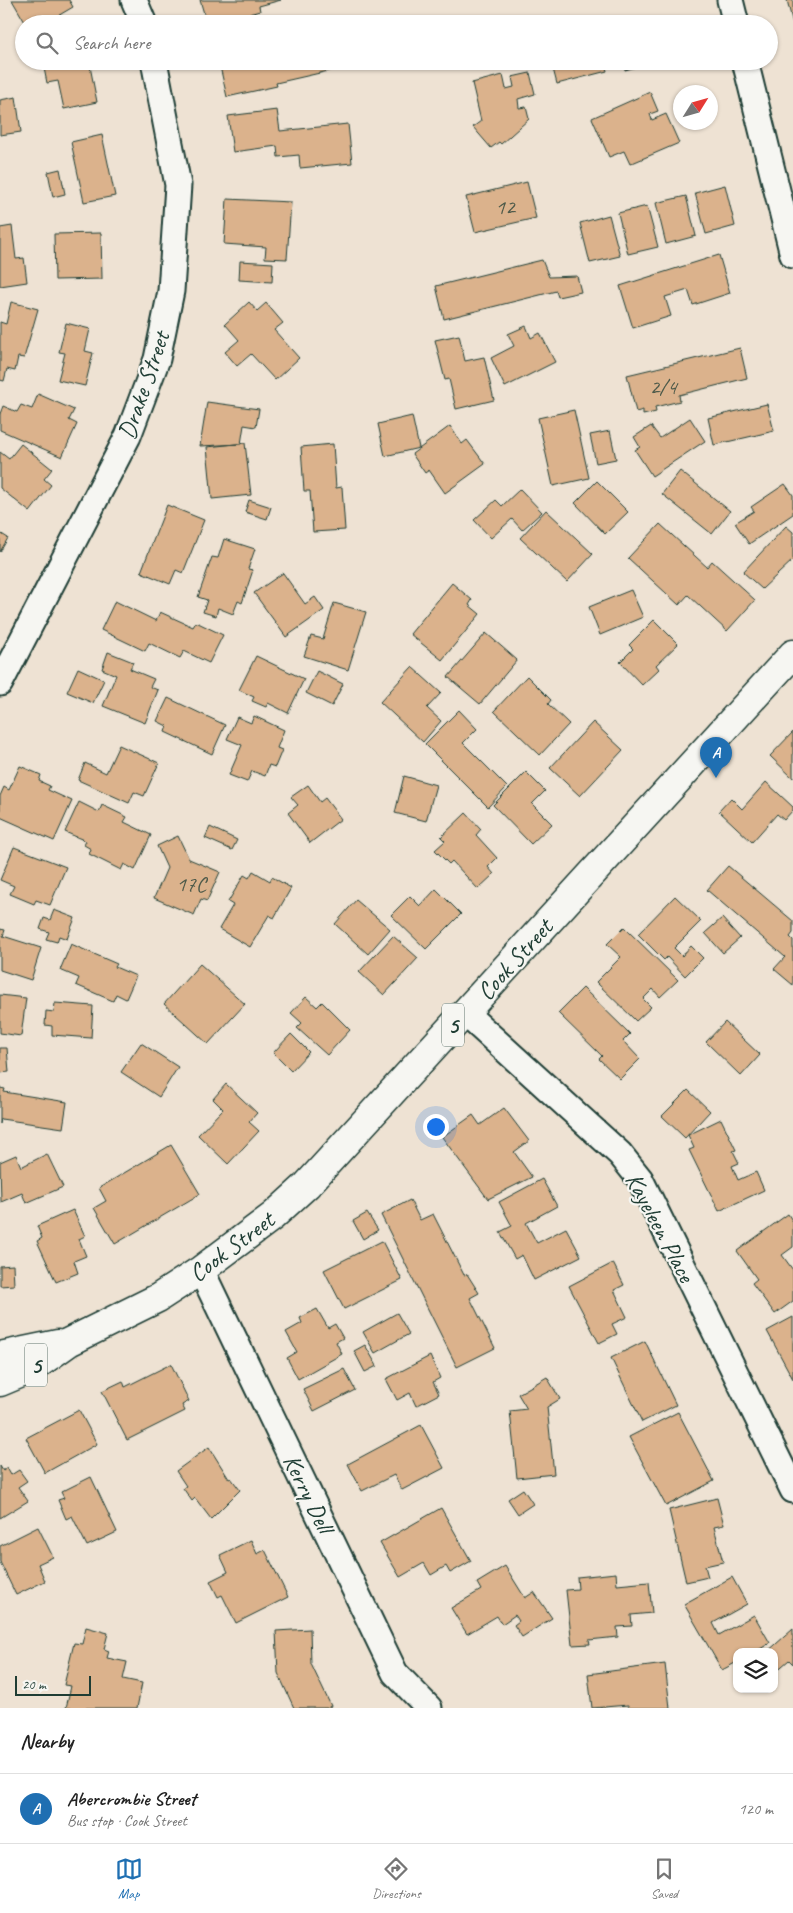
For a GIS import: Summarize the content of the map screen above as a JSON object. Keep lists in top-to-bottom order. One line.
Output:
{"streets":{"main road":["Cook Street","5"],"street":["Drake Street","Kayeleen Place","Kerry Dell"]},"crossings":[["Cook Street","Kayeleen Place"],["Cook Street","Kerry Dell"]],"house_numbers":["12","2/4","17C"],"scale_bar":"20 m","north":"top right","page":{"search":"Search here","pins":"A","scale":"20 m","heading":"Nearby","list":[{"mark":"A","name":"Abercrombie Street","note":"Bus stop · Cook Street","value":"120 m"}],"nav":["Map","Directions","Saved"]}}
